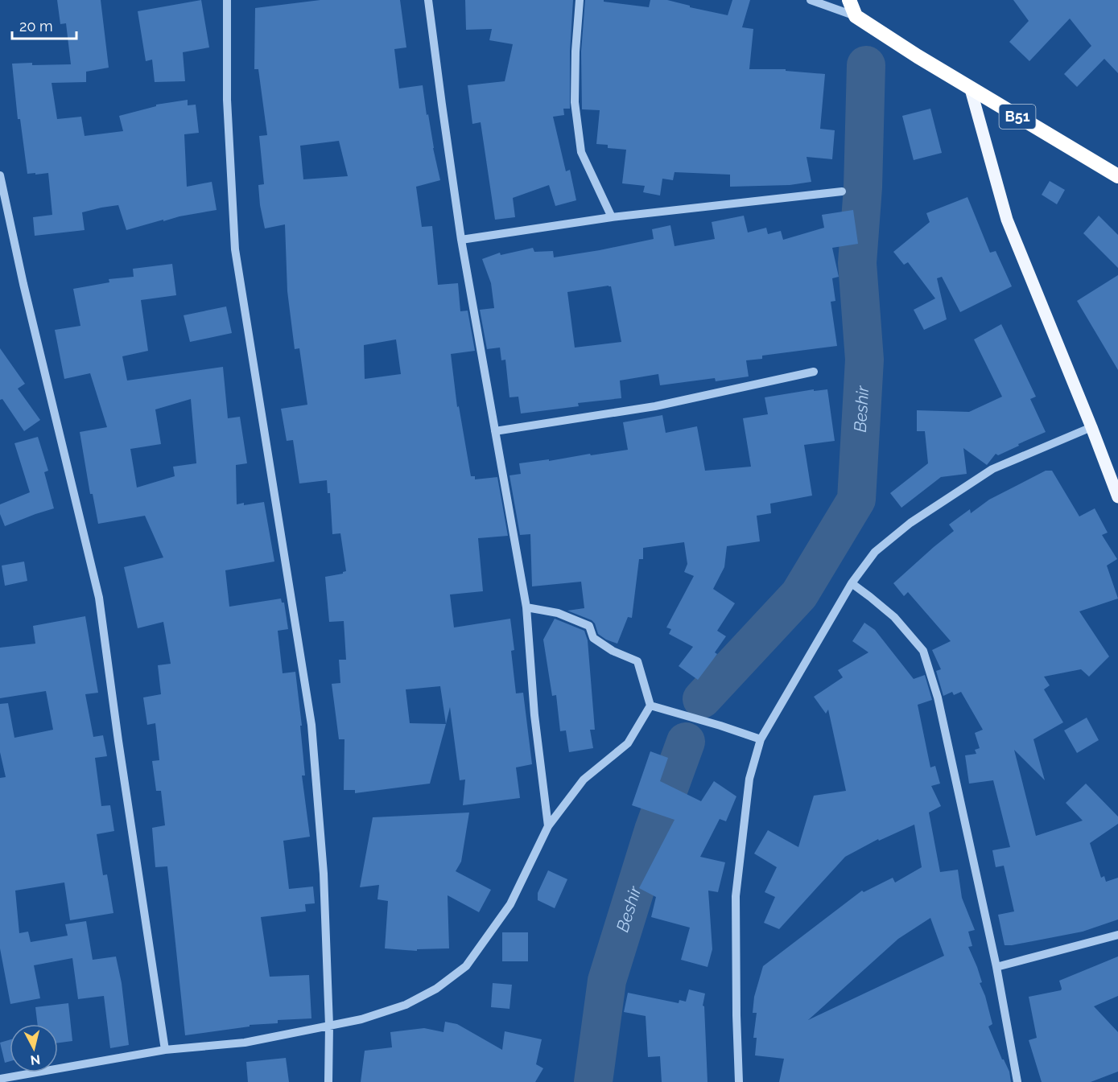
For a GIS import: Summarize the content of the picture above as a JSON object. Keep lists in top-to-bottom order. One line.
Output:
{"streets":{"highway":["B51"]},"water":["Beshir"],"scale_bar":"20 m","north":"bottom"}
